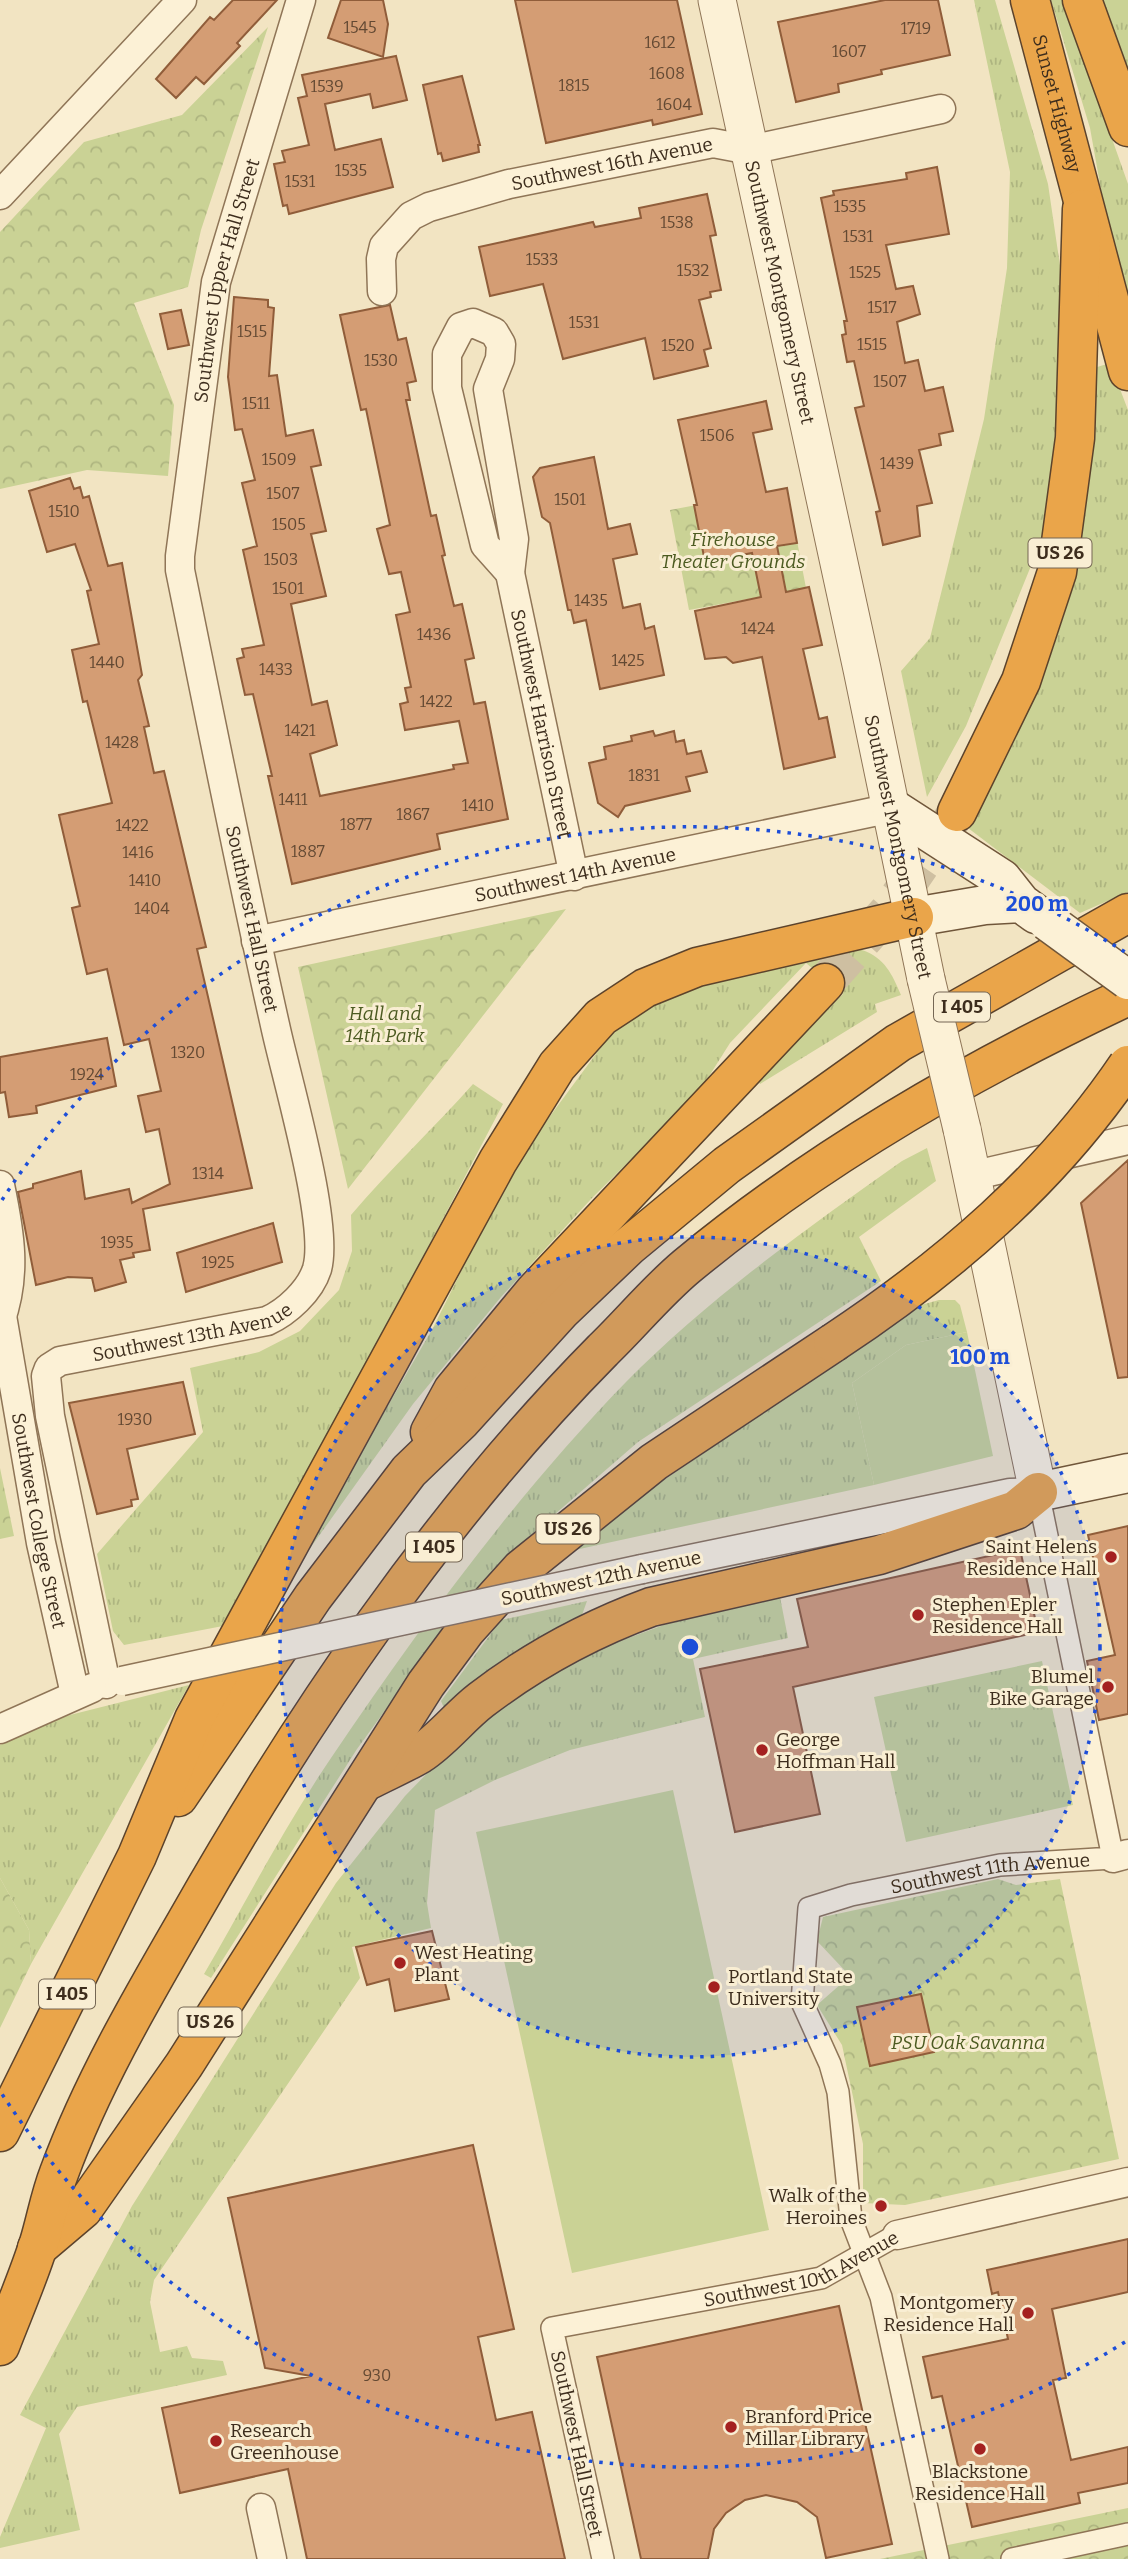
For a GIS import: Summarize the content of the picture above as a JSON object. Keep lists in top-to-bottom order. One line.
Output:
{"streets":{"highway":["Sunset Highway","US 26","I 405"],"main road":["Southwest 12th Avenue"],"street":["Southwest 16th Avenue","Southwest Upper Hall Street","Southwest Montgomery Street","Southwest Harrison Street","Southwest 14th Avenue","Southwest Hall Street","Southwest 13th Avenue","Southwest College Street","Southwest 11th Avenue","Southwest 10th Avenue"]},"crossings":[["Sunset Highway","US 26"],["Southwest 16th Avenue","Southwest Montgomery Street"],["Southwest Upper Hall Street","Southwest Hall Street"],["Southwest Montgomery Street","Southwest 14th Avenue"],["Southwest Montgomery Street","Southwest 12th Avenue"],["Southwest Montgomery Street","Southwest 11th Avenue"],["US 26","I 405"],["Southwest Harrison Street","Southwest 14th Avenue"],["Southwest 14th Avenue","Southwest Hall Street"],["Southwest Hall Street","Southwest 13th Avenue"],["Southwest Hall Street","Southwest 10th Avenue"],["Southwest 13th Avenue","Southwest College Street"],["Southwest College Street","Southwest 12th Avenue"],["Southwest 11th Avenue","Southwest 10th Avenue"]],"parks":["Firehouse Theater Grounds","Hall and 14th Park","PSU Oak Savanna"],"places":["Saint Helens Residence Hall","Stephen Epler Residence Hall","Blumel Bike Garage","George Hoffman Hall","West Heating Plant","Portland State University","Walk of the Heroines","Montgomery Residence Hall","Branford Price Millar Library","Research Greenhouse","Blackstone Residence Hall"],"house_numbers":["1545","1719","1612","1607","1608","1815","1539","1604","1535","1531","1535","1538","1531","1533","1532","1525","1517","1531","1515","1515","1520","1530","1507","1511","1506","1509","1439","1507","1501","1510","1505","1503","1501","1435","1424","1436","1425","1440","1433","1422","1421","1428","1831","1411","1410","1867","1877","1422","1887","1416","1410","1404","1320","1924","1314","1935","1925","1930","930"],"rings":["200 m","100 m"]}
